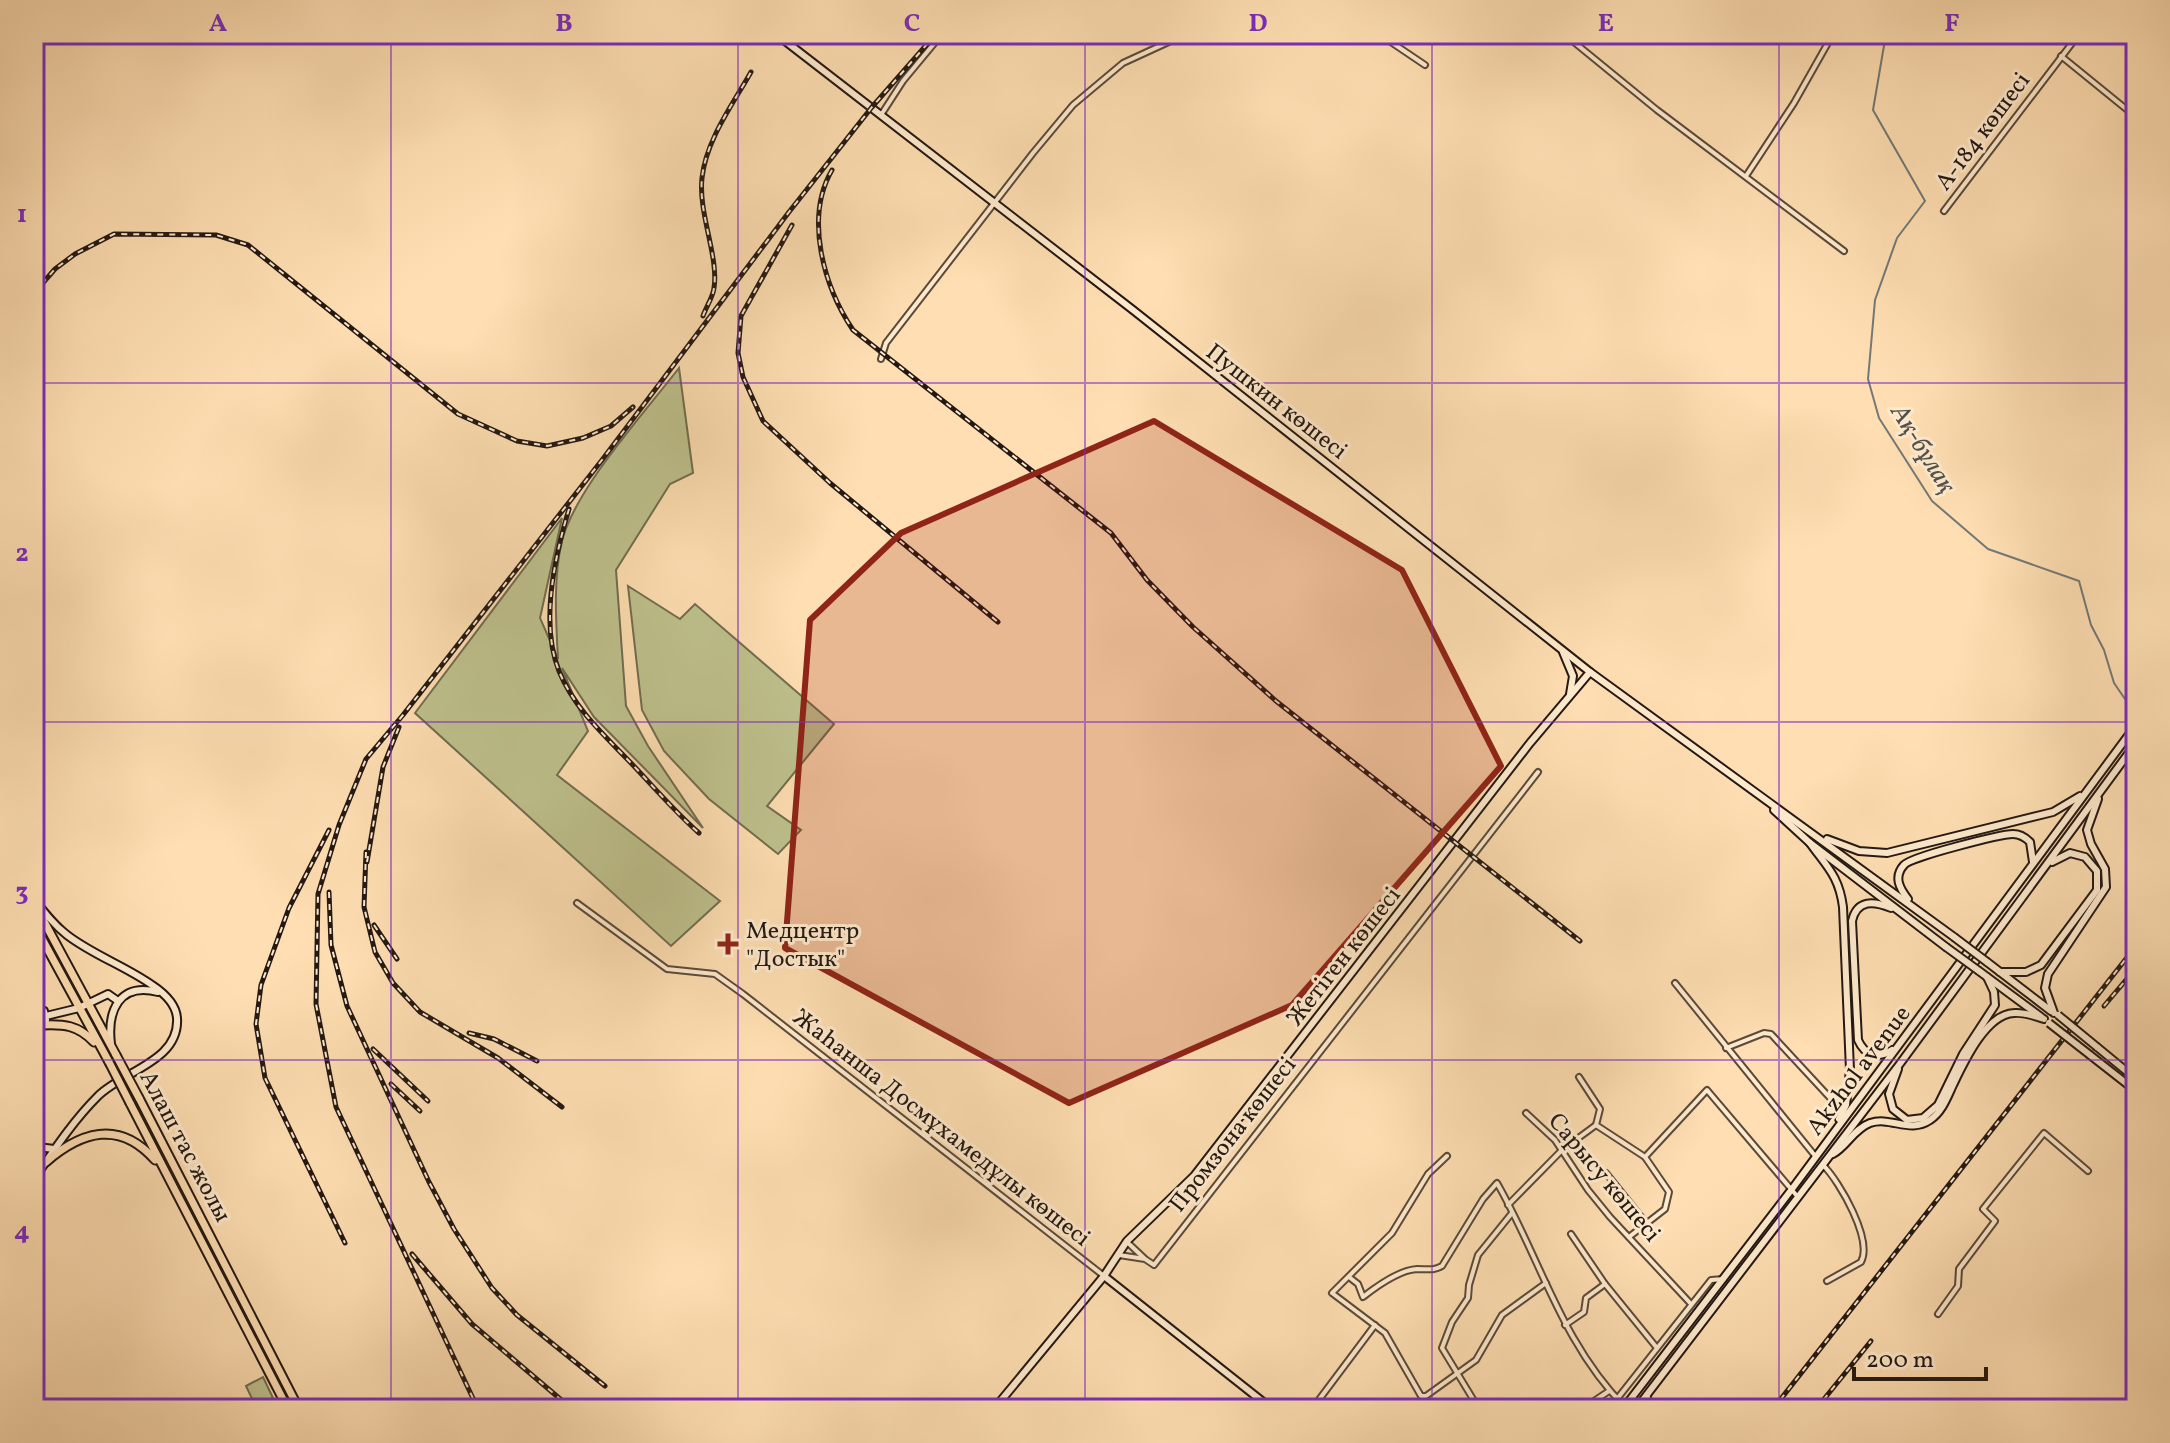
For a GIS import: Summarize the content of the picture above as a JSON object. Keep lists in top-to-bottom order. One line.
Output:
{"streets":{"main road":["Пушкин көшесі","Жетіген көшесі","Akzhol avenue","Жаһанша Досмұхамедұлы көшесі","Алаш тас жолы"],"street":["А-184 көшесі","Промзона көшесі","Сарысу көшесі"]},"crossings":[["Пушкин көшесі","Жетіген көшесі"],["Жетіген көшесі","Жаһанша Досмұхамедұлы көшесі"]],"water":["Ақ-бұлақ"],"places":{"health":["Медцентр \"Достык\""]},"scale_bar":"200 m","grid":{"columns":["A","B","C","D","E","F"],"rows":["1","2","3","4"]}}
